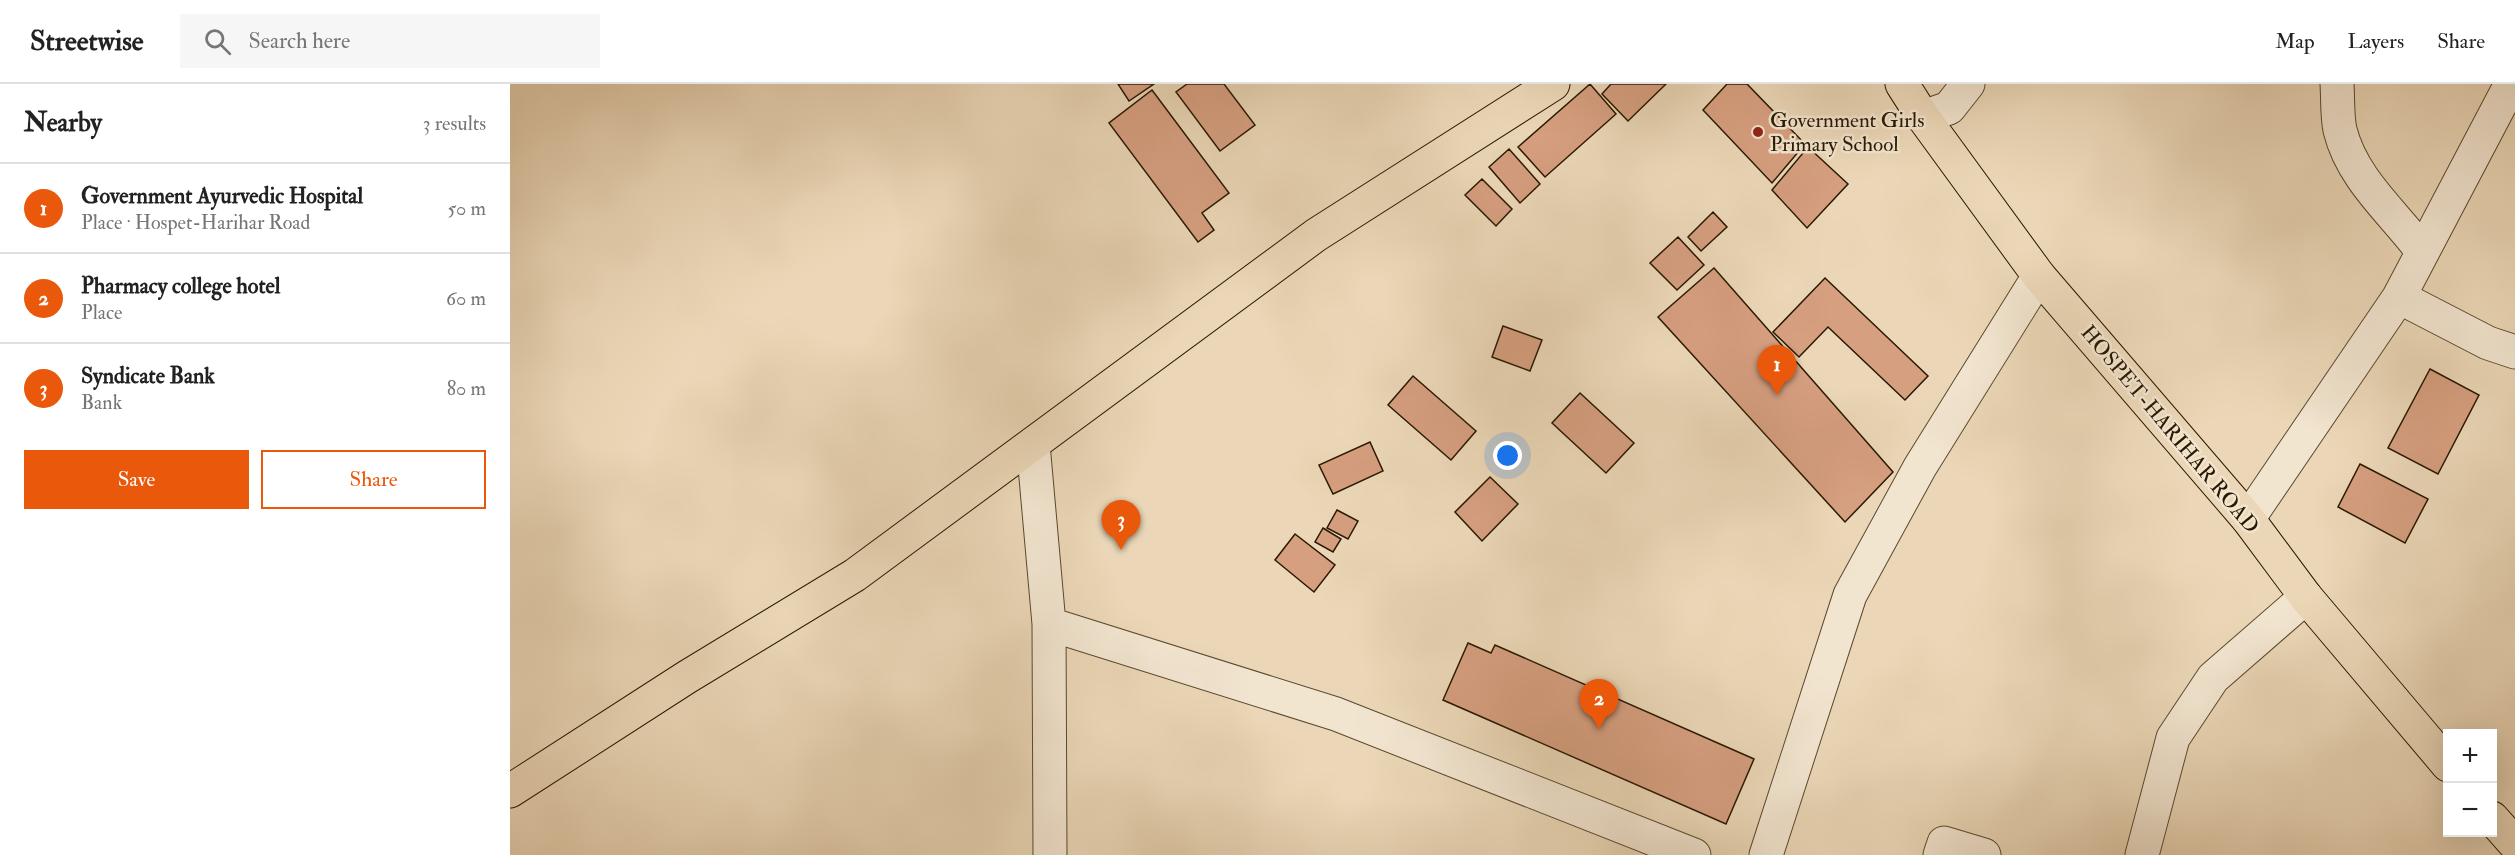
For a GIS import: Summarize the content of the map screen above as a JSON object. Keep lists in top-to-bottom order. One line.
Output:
{"streets":{"main road":["HOSPET-HARIHAR ROAD"]},"places":["Government Girls Primary School"],"page":{"header":"Streetwise","search":"Search here","nav":["Map","Layers","Share"],"heading":["Nearby","3 results"],"list":[{"mark":"1","name":"Government Ayurvedic Hospital","note":"Place · Hospet-Harihar Road","value":"50 m"},{"mark":"2","name":"Pharmacy college hotel","note":"Place","value":"60 m"},{"mark":"3","name":"Syndicate Bank","note":"Bank","value":"80 m"}],"pins":["1","3","2"],"buttons":["Save","Share"],"map_buttons":["+","−"]}}
